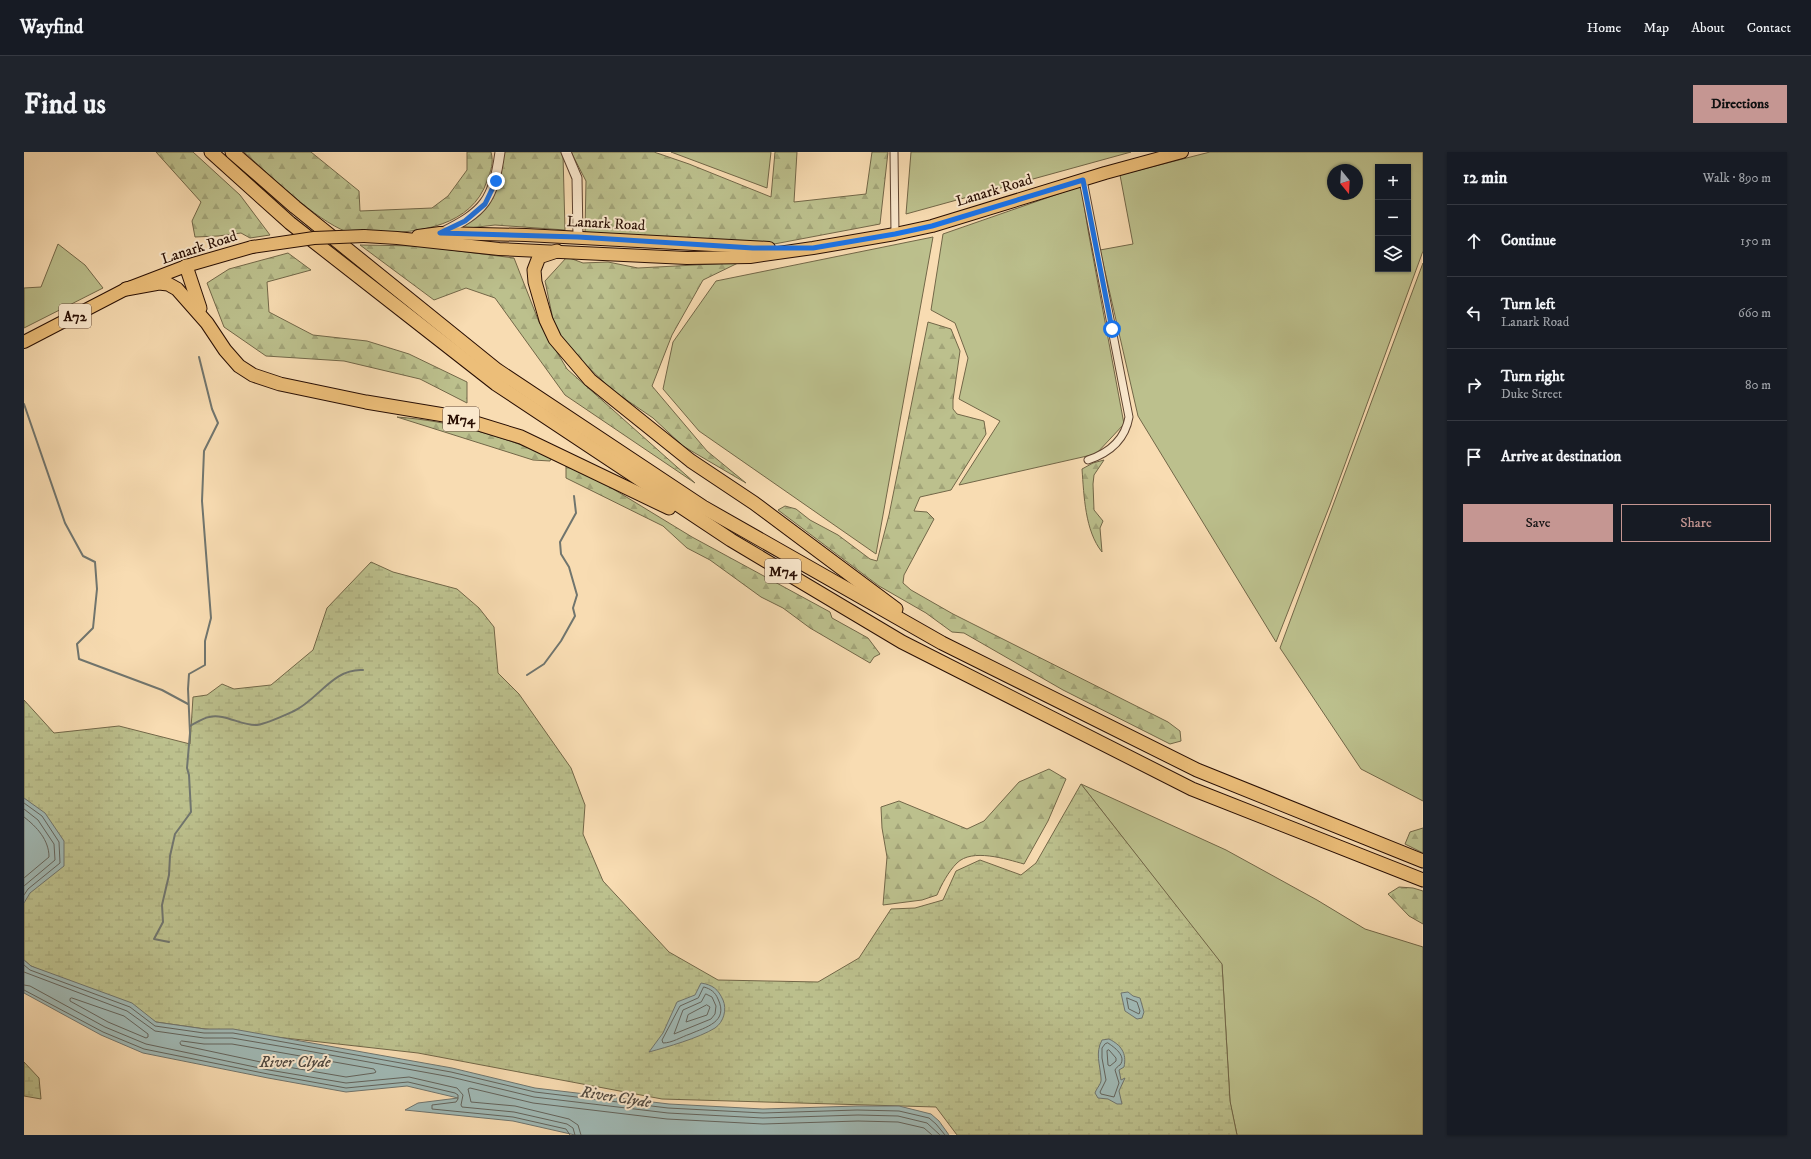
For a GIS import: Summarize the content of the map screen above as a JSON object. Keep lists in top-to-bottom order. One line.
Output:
{"streets":{"highway":["M74"],"main road":["Lanark Road","A72"]},"crossings":[["Lanark Road","A72"],["Lanark Road","M74"],["A72","M74"]],"water":["River Clyde"],"north":"bottom","page":{"header":"Wayfind","nav":["Home","Map","About","Contact"],"buttons":["Directions",["Save","Share"]],"title":"Find us","heading":["12 min","Walk · 890 m"],"map_buttons":["+","−"],"list":[["Continue","150 m"],["Turn left","Lanark Road","660 m"],["Turn right","Duke Street","80 m"],"Arrive at destination"]}}
